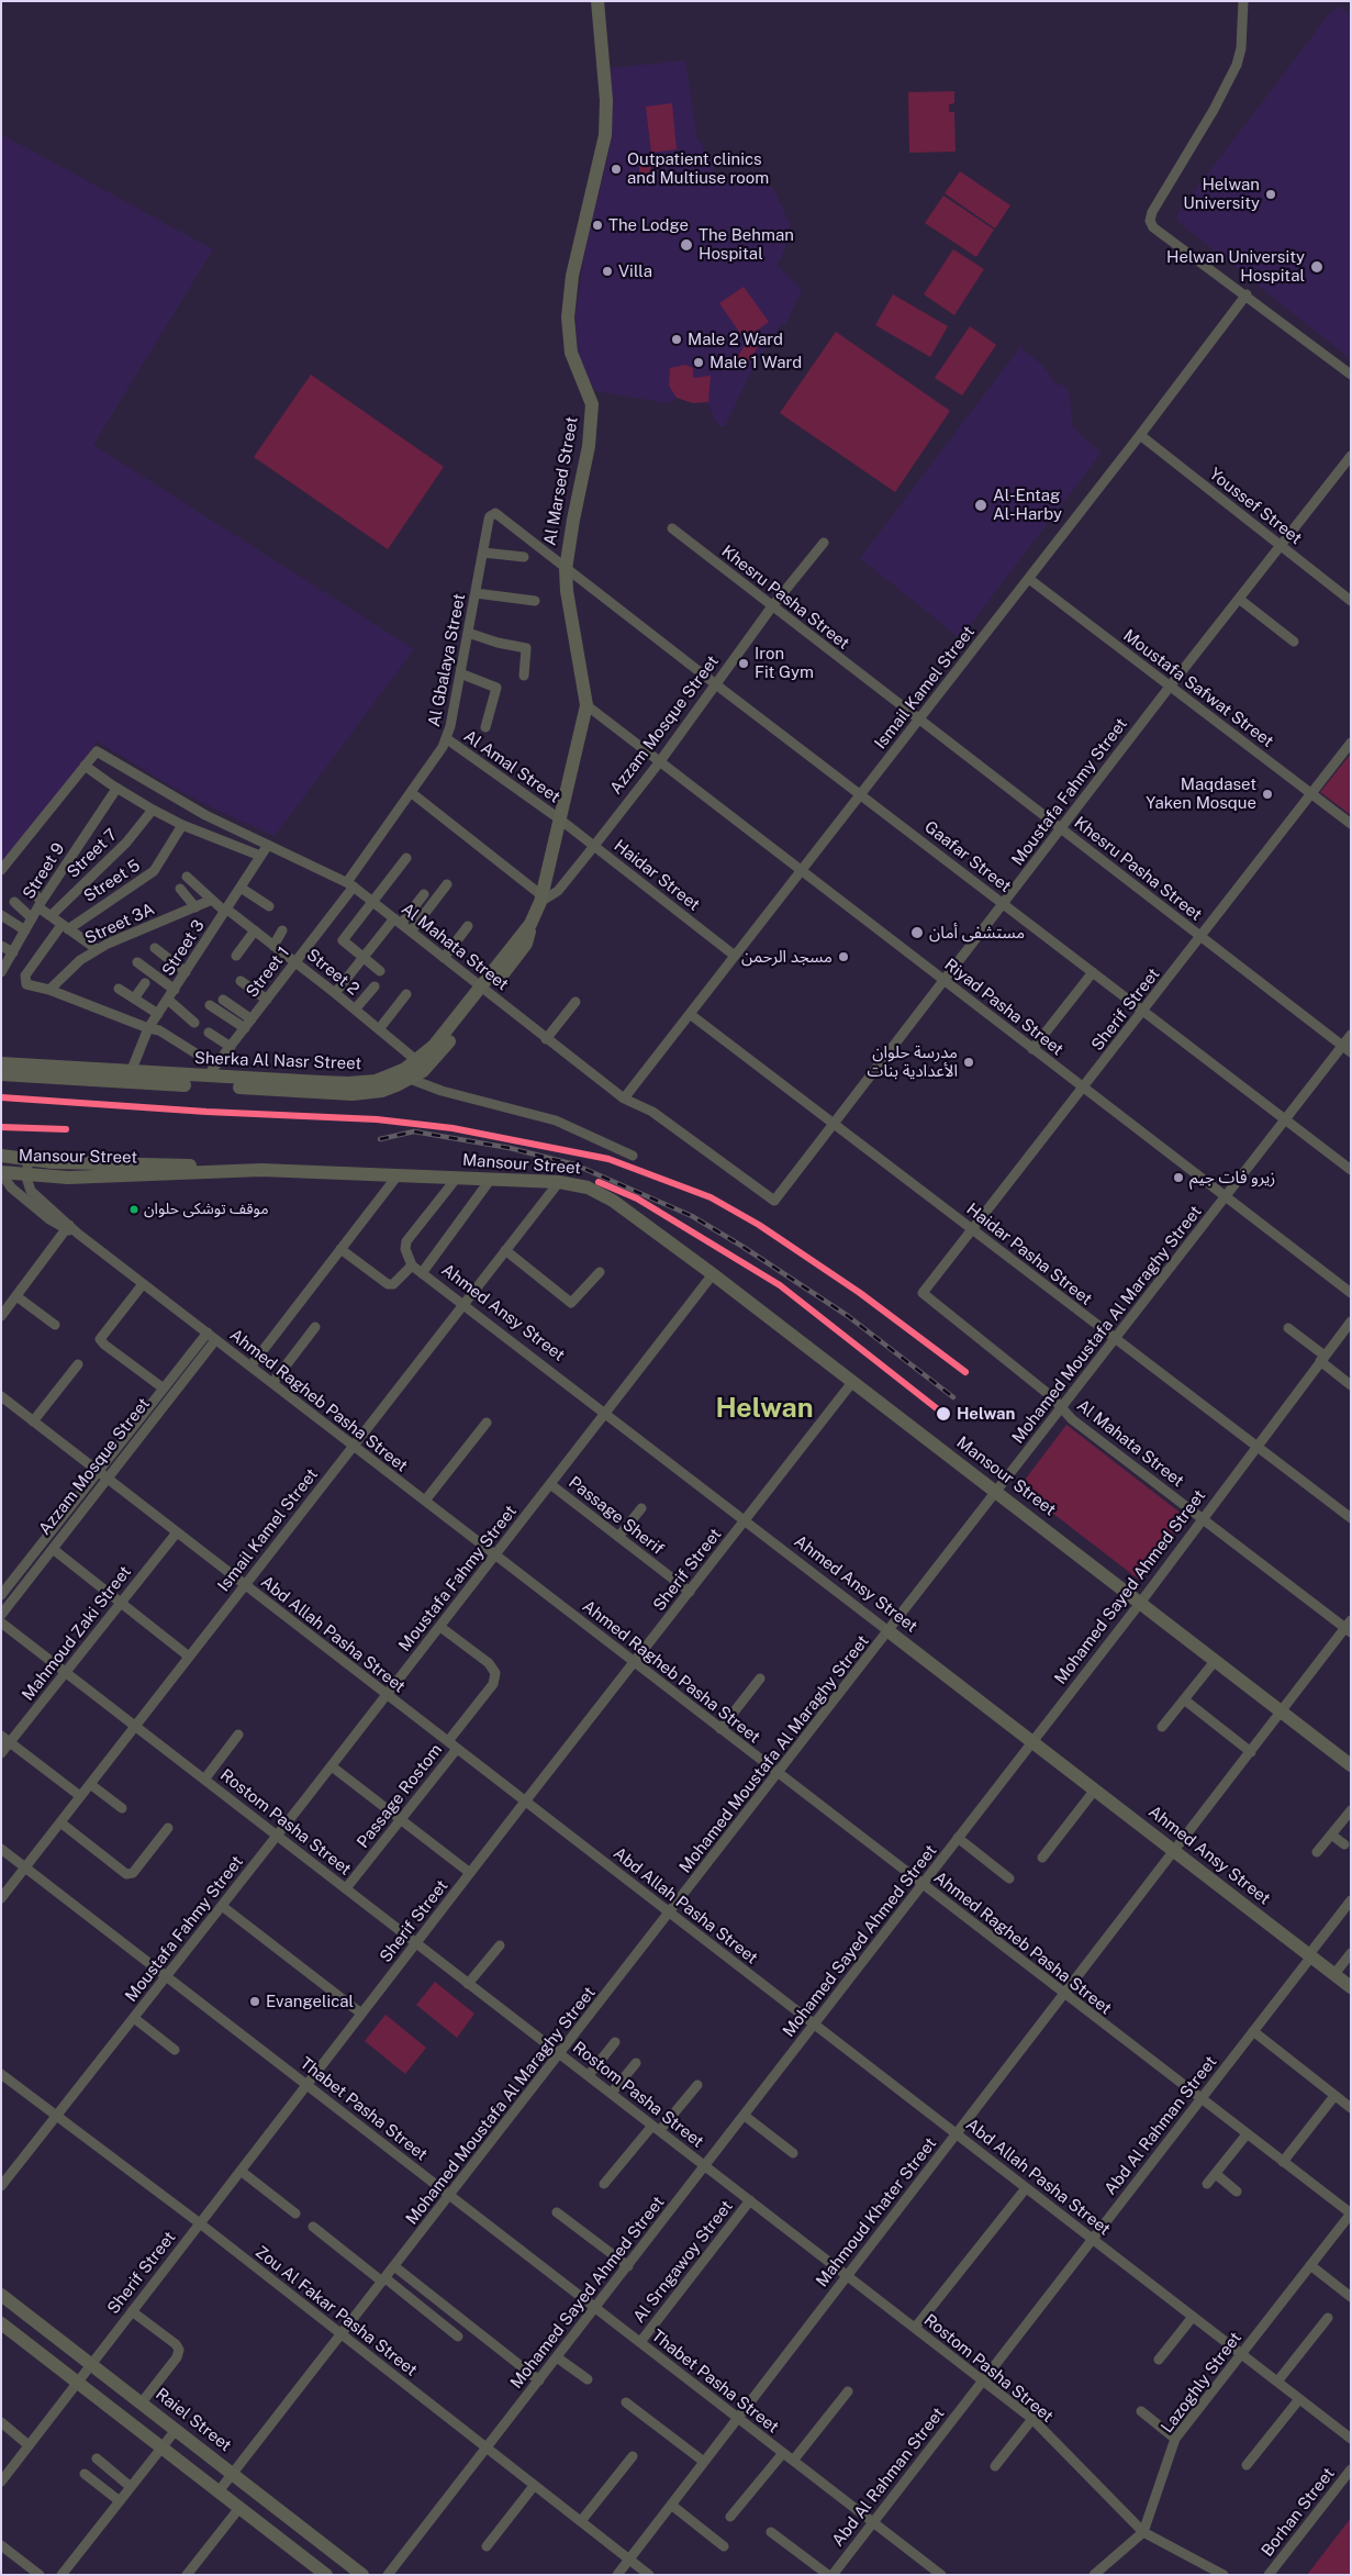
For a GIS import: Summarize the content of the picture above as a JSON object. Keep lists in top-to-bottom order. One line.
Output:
{"streets":{"street":["Al Marsed Street","Youssef Street","Khesru Pasha Street","Al Gbalaya Street","Ismail Kamel Street","Moustafa Safwat Street","Azzam Mosque Street","Al Amal Street","Moustafa Fahmy Street","Street 7","Gaafar Street","Street 9","Haidar Street","Street 5","Street 3A","Al Mahata Street","Street 3","Street 1","Street 2","Riyad Pasha Street","Sherif Street","Sherka Al Nasr Street","Mansour Street","Haidar Pasha Street","Ahmed Ansy Street","Mohamed Moustafa Al Maraghy Street","Ahmed Ragheb Pasha Street","Passage Sherif","Mohamed Sayed Ahmed Street","Mahmoud Zaki Street","Abd Allah Pasha Street","Passage Rostom","Rostom Pasha Street","Thabet Pasha Street","Abd Al Rahman Street","Mahmoud Khater Street","Al Srngawoy Street","Zou Al Fakar Pasha Street","Lazoghly Street","Raiel Street","Borhan Street"]},"crossings":[["Al Marsed Street","Azzam Mosque Street"],["Al Marsed Street","Al Amal Street"],["Al Marsed Street","Gaafar Street"],["Al Marsed Street","Haidar Street"],["Al Marsed Street","Riyad Pasha Street"],["Youssef Street","Ismail Kamel Street"],["Youssef Street","Moustafa Fahmy Street"],["Khesru Pasha Street","Ismail Kamel Street"],["Khesru Pasha Street","Azzam Mosque Street"],["Khesru Pasha Street","Moustafa Fahmy Street"],["Khesru Pasha Street","Sherif Street"],["Khesru Pasha Street","Mohamed Moustafa Al Maraghy Street"],["Al Gbalaya Street","Al Amal Street"],["Al Gbalaya Street","Gaafar Street"],["Al Gbalaya Street","Al Mahata Street"],["Al Gbalaya Street","Street 1"],["Ismail Kamel Street","Moustafa Safwat Street"],["Ismail Kamel Street","Gaafar Street"],["Ismail Kamel Street","Haidar Street"],["Ismail Kamel Street","Al Mahata Street"],["Ismail Kamel Street","Riyad Pasha Street"],["Ismail Kamel Street","Mansour Street"],["Ismail Kamel Street","Haidar Pasha Street"],["Ismail Kamel Street","Ahmed Ansy Street"],["Ismail Kamel Street","Ahmed Ragheb Pasha Street"],["Ismail Kamel Street","Abd Allah Pasha Street"],["Ismail Kamel Street","Rostom Pasha Street"],["Ismail Kamel Street","Thabet Pasha Street"],["Moustafa Safwat Street","Moustafa Fahmy Street"],["Moustafa Safwat Street","Sherif Street"],["Azzam Mosque Street","Gaafar Street"],["Azzam Mosque Street","Haidar Street"],["Azzam Mosque Street","Riyad Pasha Street"],["Azzam Mosque Street","Sherka Al Nasr Street"],["Azzam Mosque Street","Ahmed Ragheb Pasha Street"],["Azzam Mosque Street","Abd Allah Pasha Street"],["Al Amal Street","Haidar Street"],["Moustafa Fahmy Street","Gaafar Street"],["Moustafa Fahmy Street","Al Mahata Street"],["Moustafa Fahmy Street","Riyad Pasha Street"],["Moustafa Fahmy Street","Mansour Street"],["Moustafa Fahmy Street","Haidar Pasha Street"],["Moustafa Fahmy Street","Ahmed Ansy Street"],["Moustafa Fahmy Street","Ahmed Ragheb Pasha Street"],["Moustafa Fahmy Street","Passage Sherif"],["Moustafa Fahmy Street","Abd Allah Pasha Street"],["Moustafa Fahmy Street","Rostom Pasha Street"],["Moustafa Fahmy Street","Thabet Pasha Street"],["Moustafa Fahmy Street","Zou Al Fakar Pasha Street"],["Gaafar Street","Sherif Street"],["Gaafar Street","Mohamed Moustafa Al Maraghy Street"],["Street 5","Street 3A"],["Street 3A","Street 2"],["Al Mahata Street","Street 3"],["Al Mahata Street","Street 1"],["Al Mahata Street","Sherif Street"],["Al Mahata Street","Sherka Al Nasr Street"],["Al Mahata Street","Mohamed Moustafa Al Maraghy Street"],["Al Mahata Street","Mohamed Sayed Ahmed Street"],["Al Mahata Street","Mahmoud Khater Street"],["Street 3","Street 2"],["Street 3","Sherka Al Nasr Street"],["Street 1","Street 2"],["Street 1","Sherka Al Nasr Street"],["Street 2","Sherka Al Nasr Street"],["Riyad Pasha Street","Sherif Street"],["Riyad Pasha Street","Mohamed Moustafa Al Maraghy Street"],["Sherif Street","Mansour Street"],["Sherif Street","Haidar Pasha Street"],["Sherif Street","Ahmed Ansy Street"],["Sherif Street","Ahmed Ragheb Pasha Street"],["Sherif Street","Passage Sherif"],["Sherif Street","Abd Allah Pasha Street"],["Sherif Street","Rostom Pasha Street"],["Sherif Street","Thabet Pasha Street"],["Sherif Street","Zou Al Fakar Pasha Street"],["Sherif Street","Raiel Street"],["Mansour Street","Mohamed Moustafa Al Maraghy Street"],["Mansour Street","Ahmed Ragheb Pasha Street"],["Mansour Street","Mohamed Sayed Ahmed Street"],["Mansour Street","Mahmoud Khater Street"],["Haidar Pasha Street","Mohamed Moustafa Al Maraghy Street"],["Haidar Pasha Street","Mohamed Sayed Ahmed Street"],["Ahmed Ansy Street","Mohamed Moustafa Al Maraghy Street"],["Ahmed Ansy Street","Mohamed Sayed Ahmed Street"],["Ahmed Ansy Street","Abd Al Rahman Street"],["Ahmed Ansy Street","Mahmoud Khater Street"],["Mohamed Moustafa Al Maraghy Street","Ahmed Ragheb Pasha Street"],["Mohamed Moustafa Al Maraghy Street","Abd Allah Pasha Street"],["Mohamed Moustafa Al Maraghy Street","Rostom Pasha Street"],["Mohamed Moustafa Al Maraghy Street","Thabet Pasha Street"],["Mohamed Moustafa Al Maraghy Street","Zou Al Fakar Pasha Street"],["Mohamed Moustafa Al Maraghy Street","Raiel Street"],["Ahmed Ragheb Pasha Street","Mohamed Sayed Ahmed Street"],["Ahmed Ragheb Pasha Street","Abd Al Rahman Street"],["Ahmed Ragheb Pasha Street","Mahmoud Khater Street"],["Ahmed Ragheb Pasha Street","Lazoghly Street"],["Mohamed Sayed Ahmed Street","Abd Allah Pasha Street"],["Mohamed Sayed Ahmed Street","Rostom Pasha Street"],["Mohamed Sayed Ahmed Street","Thabet Pasha Street"],["Mohamed Sayed Ahmed Street","Zou Al Fakar Pasha Street"],["Mahmoud Zaki Street","Abd Allah Pasha Street"],["Mahmoud Zaki Street","Rostom Pasha Street"],["Abd Allah Pasha Street","Passage Rostom"],["Abd Allah Pasha Street","Abd Al Rahman Street"],["Abd Allah Pasha Street","Mahmoud Khater Street"],["Abd Allah Pasha Street","Lazoghly Street"],["Passage Rostom","Rostom Pasha Street"],["Rostom Pasha Street","Abd Al Rahman Street"],["Rostom Pasha Street","Mahmoud Khater Street"],["Rostom Pasha Street","Al Srngawoy Street"],["Rostom Pasha Street","Lazoghly Street"],["Thabet Pasha Street","Abd Al Rahman Street"],["Thabet Pasha Street","Mahmoud Khater Street"],["Thabet Pasha Street","Al Srngawoy Street"],["Mahmoud Khater Street","Zou Al Fakar Pasha Street"]],"districts":["Helwan"],"places":["Outpatient clinics and Multiuse room","Helwan University","The Lodge","The Behman Hospital","Helwan University Hospital","Villa","Male 2 Ward","Male 1 Ward","Al-Entag Al-Harby","Iron Fit Gym","Maqdaset Yaken Mosque","مستشفى أمان","مسجد الرحمن","مدرسة حلوان الأعدادية بنات","زيرو فات جيم","موقف توشكى حلوان","Helwan","Evangelical"]}
